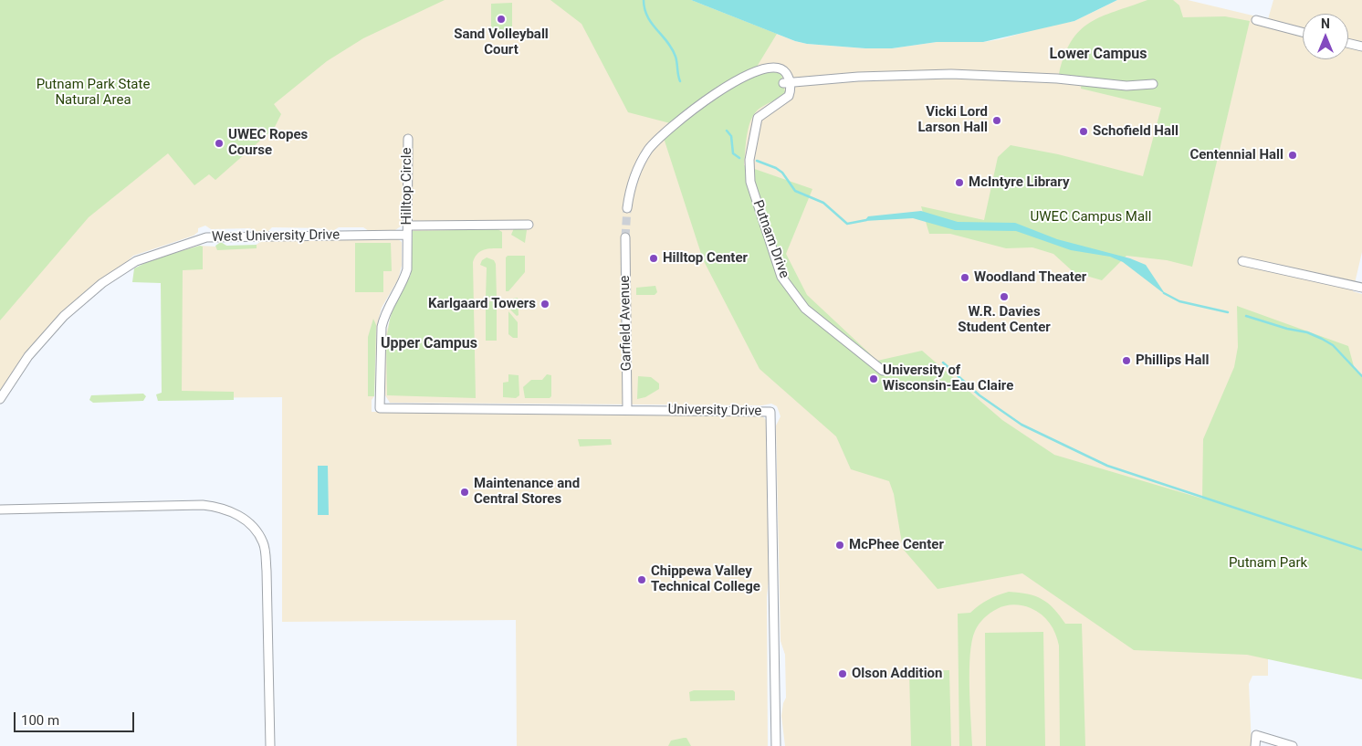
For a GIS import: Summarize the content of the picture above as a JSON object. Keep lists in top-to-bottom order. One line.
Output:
{"streets":{"street":["Hilltop Circle","West University Drive","Putnam Drive","Garfield Avenue","University Drive"]},"crossings":[["Hilltop Circle","West University Drive"],["Hilltop Circle","University Drive"],["West University Drive","University Drive"],["Garfield Avenue","University Drive"]],"districts":["Lower Campus","Upper Campus"],"parks":["Putnam Park State Natural Area","UWEC Campus Mall","Putnam Park"],"places":["Sand Volleyball Court","Vicki Lord Larson Hall","Schofield Hall","UWEC Ropes Course","Centennial Hall","McIntyre Library","Hilltop Center","Woodland Theater","W.R. Davies Student Center","Karlgaard Towers","Phillips Hall","University of Wisconsin-Eau Claire","Maintenance and Central Stores","McPhee Center","Chippewa Valley Technical College","Olson Addition"],"scale_bar":"100 m","north":"top"}
